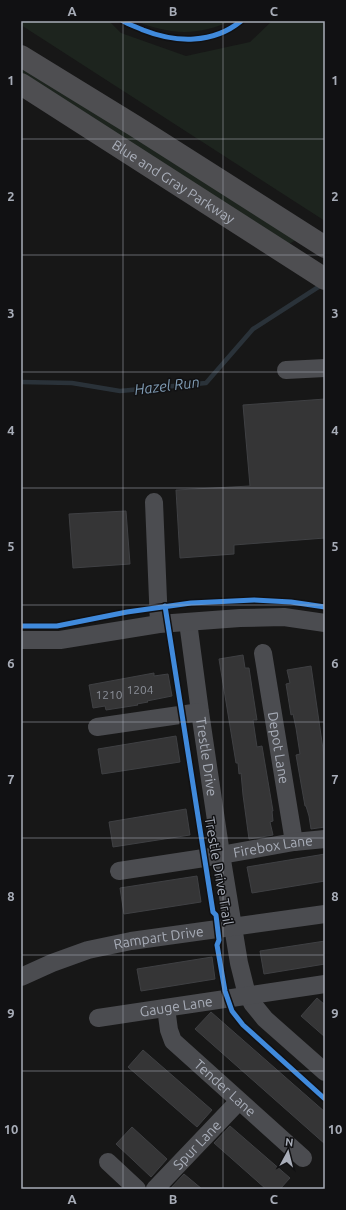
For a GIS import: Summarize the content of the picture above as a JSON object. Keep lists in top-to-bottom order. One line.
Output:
{"streets":{"highway":["Blue and Gray Parkway"],"street":["Depot Lane","Trestle Drive","Firebox Lane","Rampart Drive","Gauge Lane","Tender Lane","Spur Lane"],"cycle path":["Trestle Drive Trail"]},"crossings":[["Depot Lane","Firebox Lane"],["Trestle Drive","Firebox Lane"],["Trestle Drive","Rampart Drive"],["Trestle Drive","Gauge Lane"],["Gauge Lane","Tender Lane"],["Tender Lane","Spur Lane"]],"water":["Hazel Run"],"house_numbers":["1204","1210"],"north":"top","grid":{"columns":["A","B","C"],"rows":["1","2","3","4","5","6","7","8","9","10"]}}
